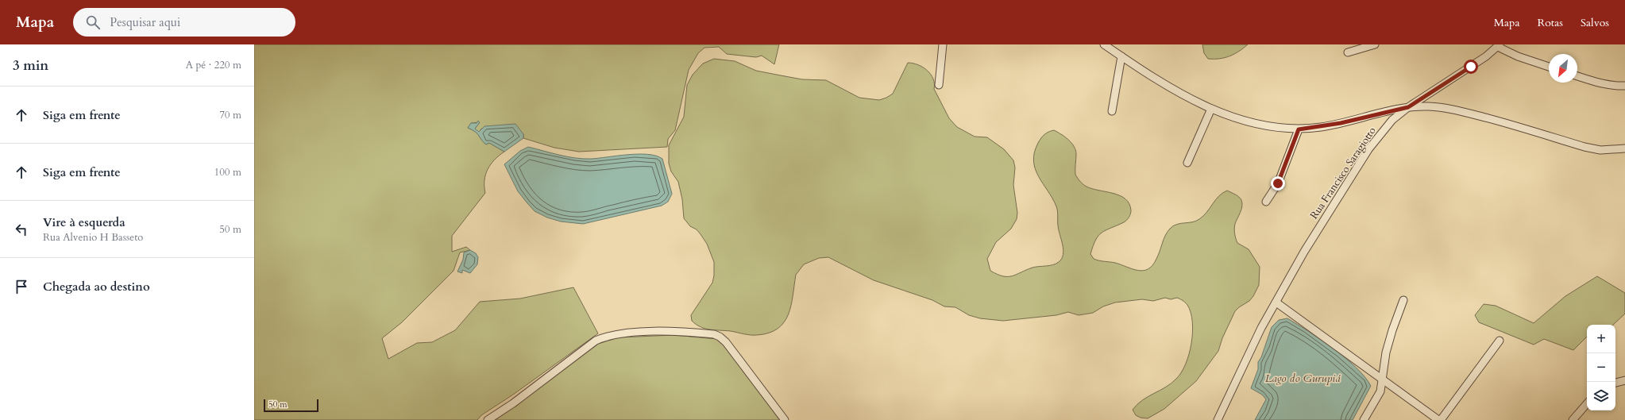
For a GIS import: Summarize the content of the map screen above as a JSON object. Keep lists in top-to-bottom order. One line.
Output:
{"streets":{"street":["Rua Francisco Saragiotto"]},"water":["Lago do Gurupiá"],"scale_bar":"50 m","north":"bottom left","page":{"header":"Mapa","search":"Pesquisar aqui","nav":["Mapa","Rotas","Salvos"],"heading":["3 min","A pé · 220 m"],"list":[["Siga em frente","70 m"],["Siga em frente","100 m"],["Vire à esquerda","Rua Alvenio H Basseto","50 m"],"Chegada ao destino"],"map_buttons":["+","−"],"scale":"50 m"}}
